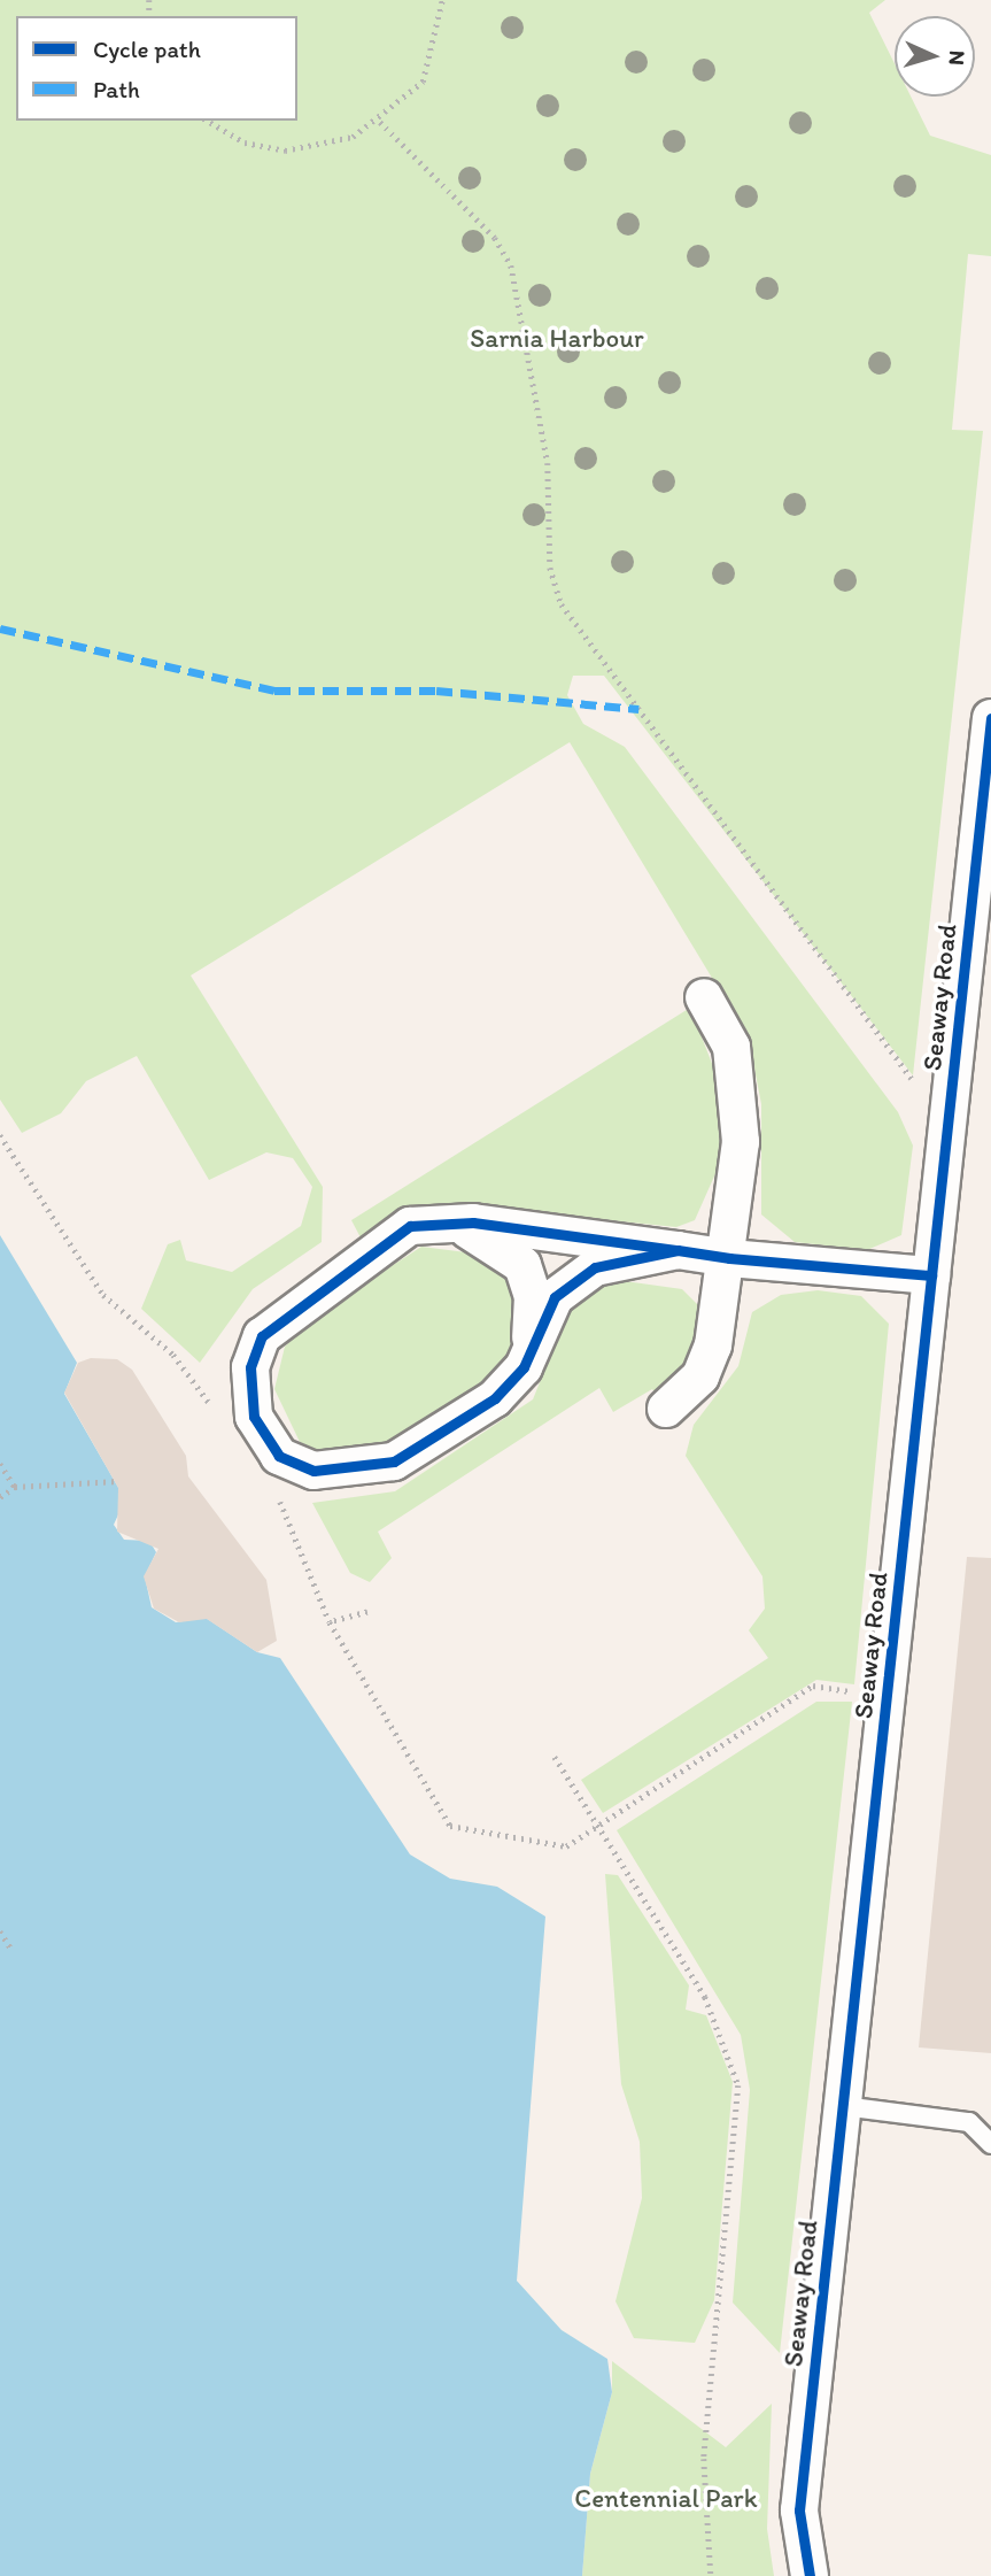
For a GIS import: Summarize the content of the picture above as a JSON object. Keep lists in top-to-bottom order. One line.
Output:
{"streets":{"street":["Seaway Road"]},"parks":["Sarnia Harbour","Centennial Park"],"legend":["Cycle path","Path"],"north":"right"}
